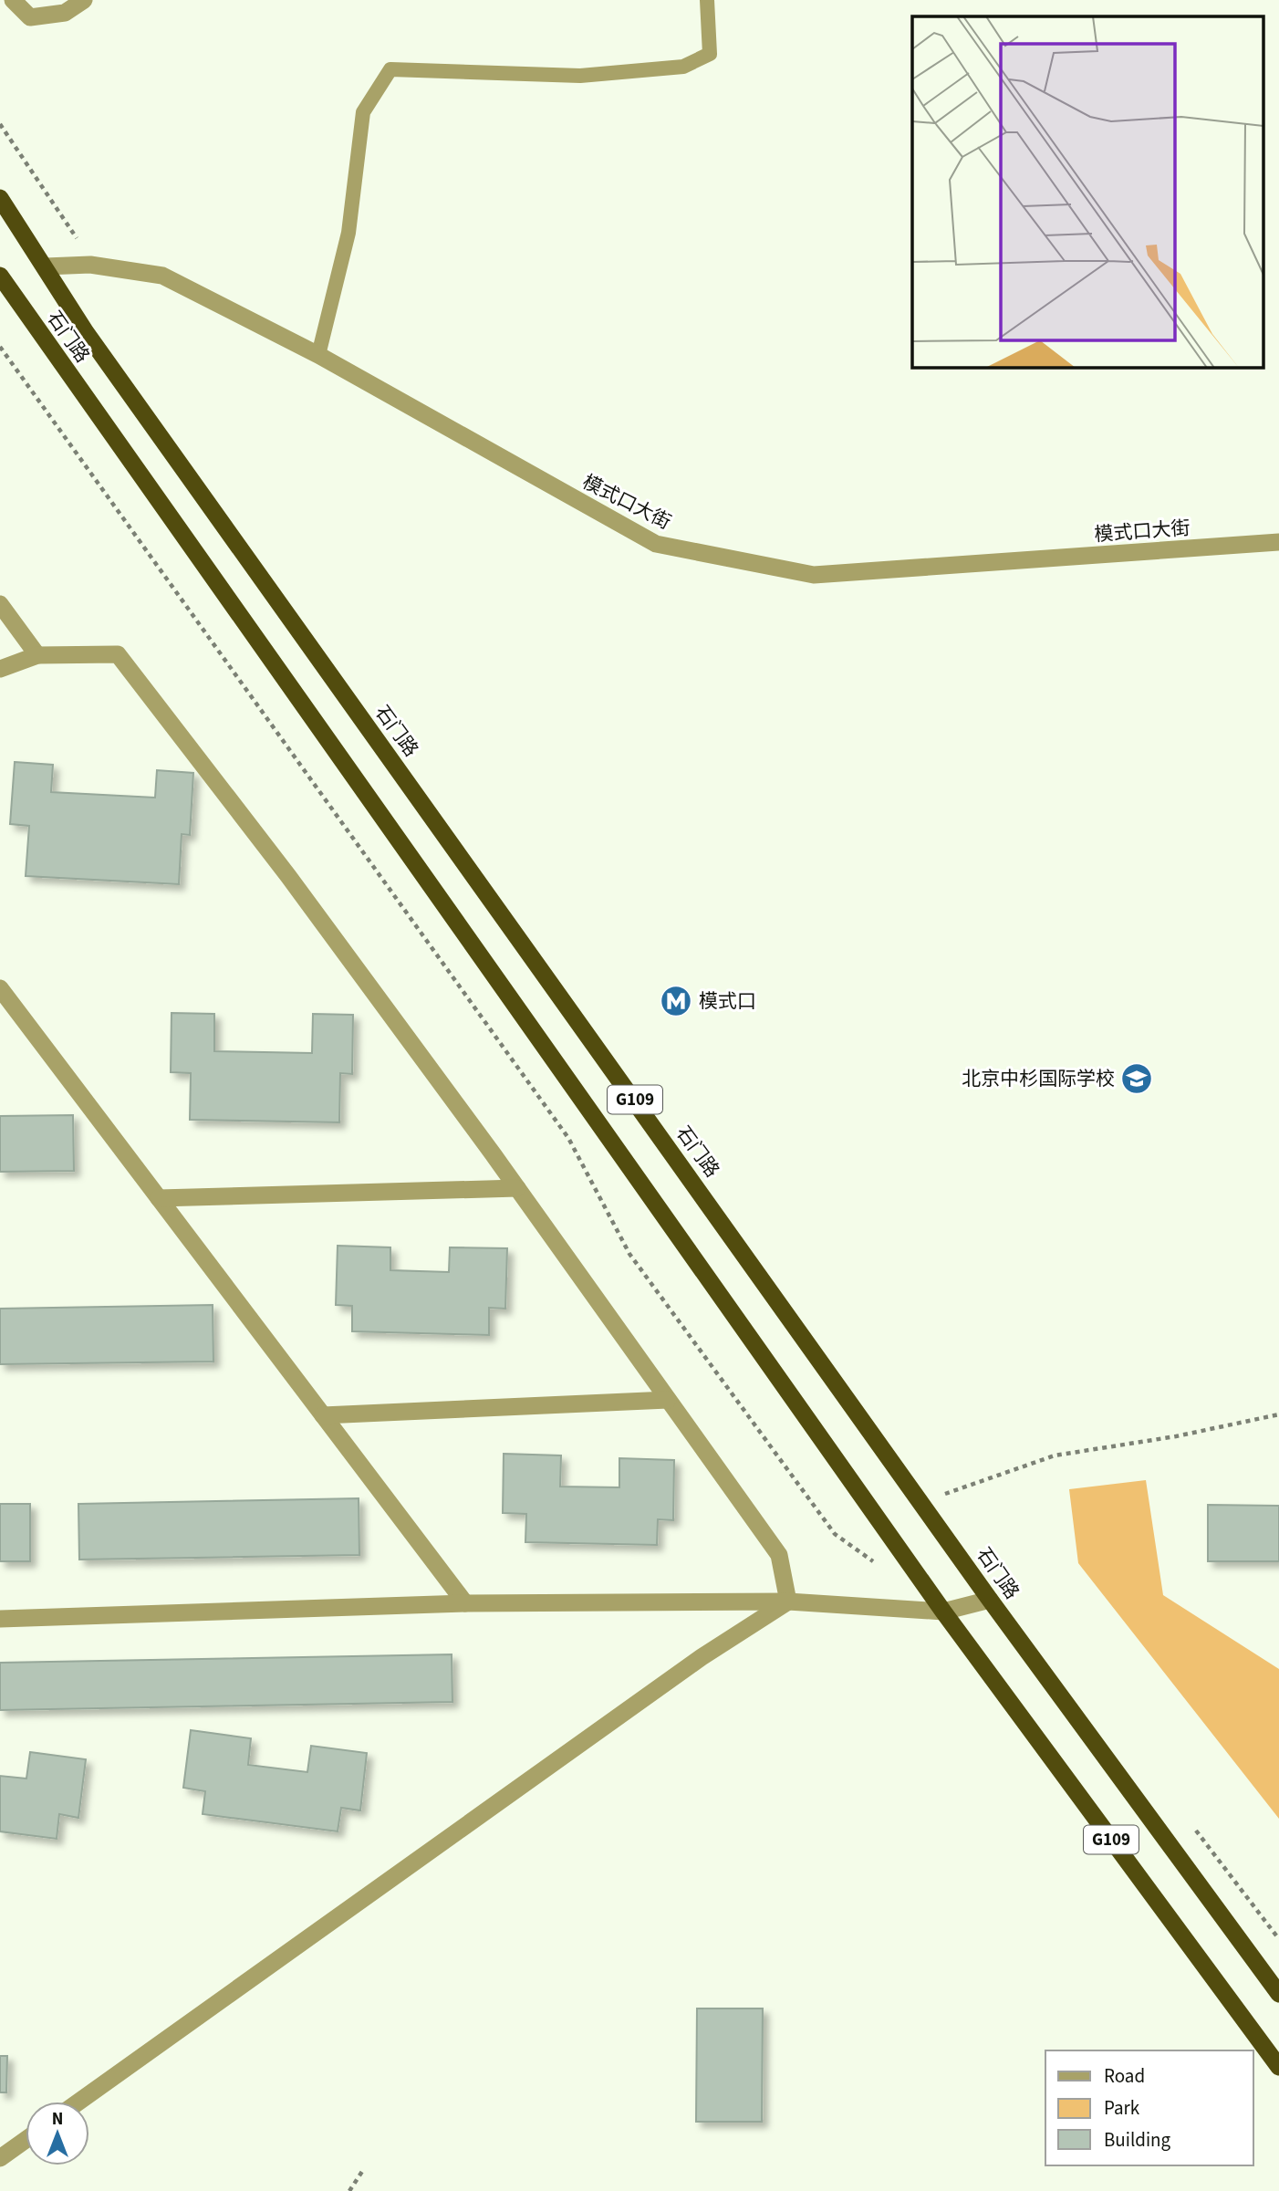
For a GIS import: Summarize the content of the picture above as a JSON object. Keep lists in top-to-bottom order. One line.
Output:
{"streets":{"highway":["石门路","G109"],"street":["模式口大街"]},"crossings":[["石门路","模式口大街"]],"places":{"metro station":["模式口"],"school or university":["北京中杉国际学校"]},"legend":["Road","Park","Building"],"north":"top"}
